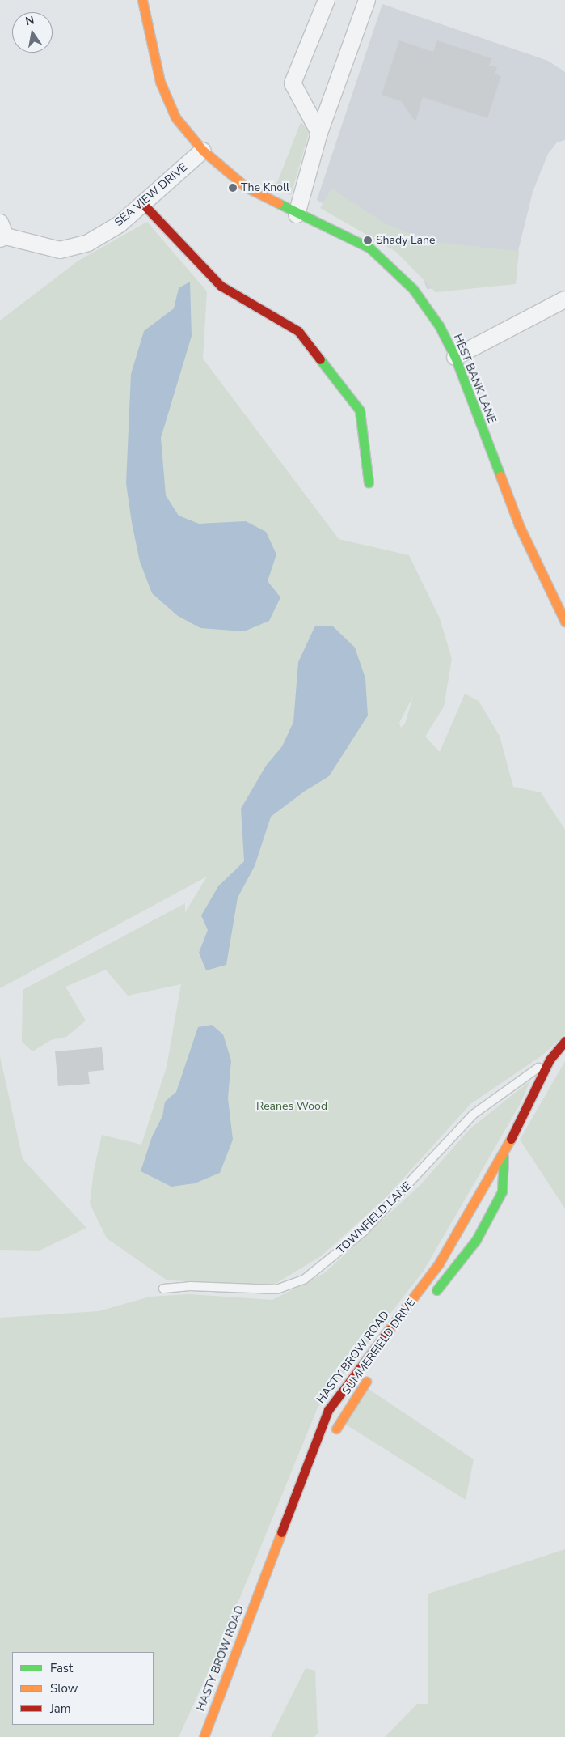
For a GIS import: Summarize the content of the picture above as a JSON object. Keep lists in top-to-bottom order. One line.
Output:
{"streets":{"street":["SEA VIEW DRIVE","HEST BANK LANE","SUMMERFIELD DRIVE","HASTY BROW ROAD"],"lane":["TOWNFIELD LANE"]},"crossings":[["SEA VIEW DRIVE","HEST BANK LANE"],["TOWNFIELD LANE","HASTY BROW ROAD"],["SUMMERFIELD DRIVE","HASTY BROW ROAD"]],"parks":["Reanes Wood"],"places":["The Knoll","Shady Lane"],"legend":["Fast","Slow","Jam"],"north":"top"}
